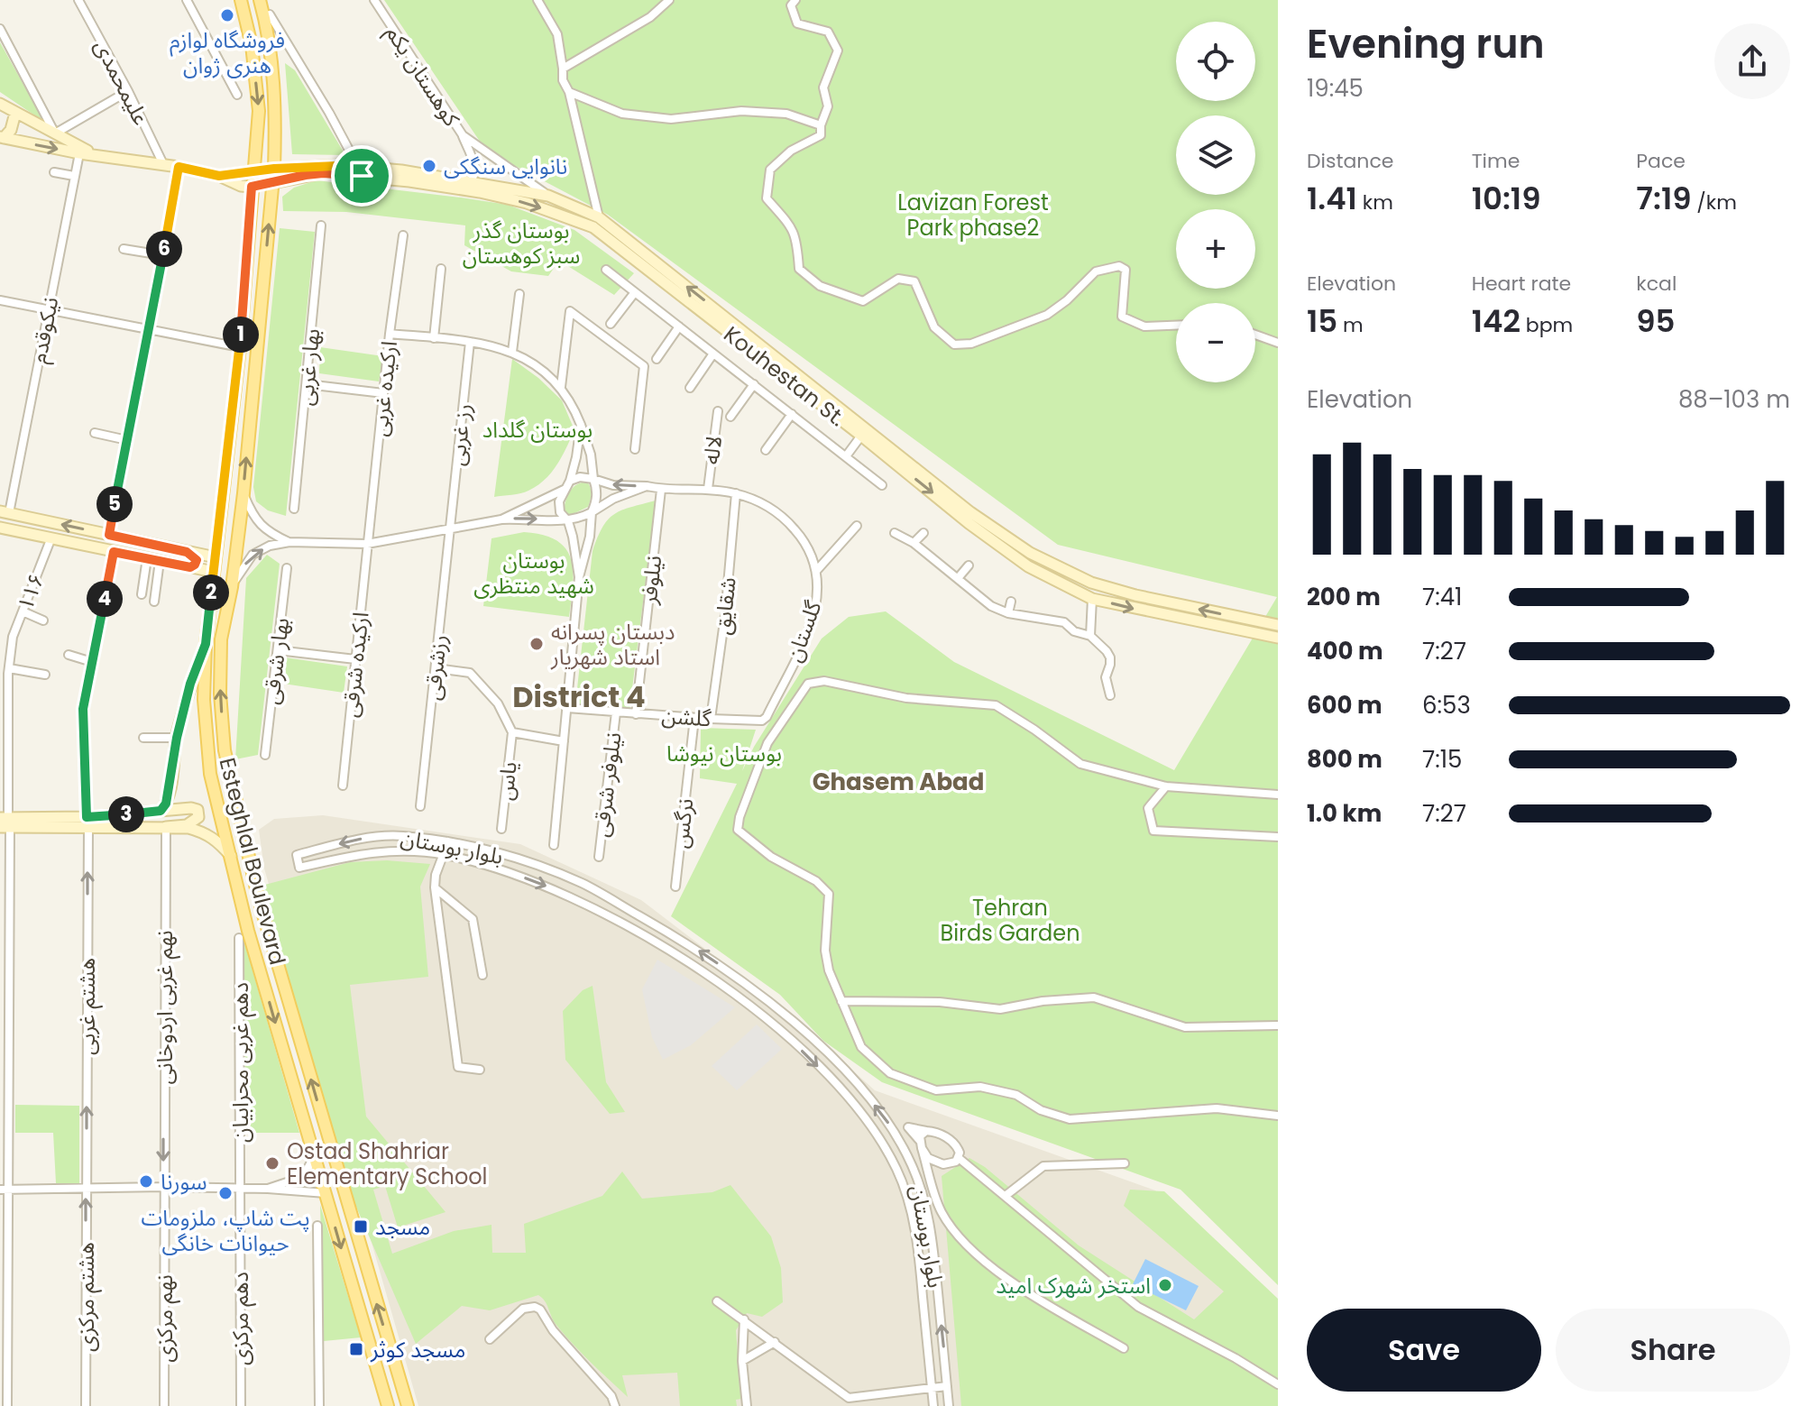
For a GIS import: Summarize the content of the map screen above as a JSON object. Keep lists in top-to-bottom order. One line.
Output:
{"streets":{"main road":["Kouhestan St.","Esteghlal Boulevard"],"street":["کوهستان یکم","علیمحمدی","نیکوقدم","بهار غربی","ارکیده غربی","رز غربی","لاله","نیلوفر","۱۱۶","شقایق","گلستان","بهار شرقی","ارکیده شرقی","رزشرقی","گلشن","یاس","نیلوفر شرقی","نرگس","بلوار بوستان","هشتم غربی","نهم غربی اردوخانی","دهم غربی محرابیان","هشتم مرکزی","نهم مرکزی","دهم مرکزی"]},"crossings":[["کوهستان یکم","Kouhestan St."],["Kouhestan St.","Esteghlal Boulevard"],["ارکیده غربی","ارکیده شرقی"],["رز غربی","رزشرقی"],["لاله","گلستان"],["نیلوفر","گلستان"],["نیلوفر","گلشن"],["شقایق","گلستان"],["شقایق","گلشن"],["گلستان","گلشن"],["گلشن","نیلوفر شرقی"],["گلشن","نرگس"],["هشتم غربی","هشتم مرکزی"],["نهم غربی اردوخانی","نهم مرکزی"],["دهم غربی محرابیان","دهم مرکزی"]],"one_way":["هشتم غربی","نهم غربی اردوخانی","هشتم مرکزی"],"districts":["District 4","Ghasem Abad"],"parks":["Lavizan Forest Park phase2","بوستان گذر سبز کوهستان","بوستان گلداد","بوستان شهید منتظری","بوستان نیوشا","Tehran Birds Garden"],"places":{"other":["فروشگاه لوازم هنری ژوان","نانوایی سنگکی","دبستان پسرانه استاد شهريار","Ostad Shahriar Elementary School","سورنا","پت شاپ، ملزومات حیوانات خانگی","استخر شهرک امید"],"transit":["مسجد","مسجد کوثر"]},"page":{"heading":["Evening run","19:45"],"map_buttons":["+","−"],"stats":[["Distance","1.41 km"],["Time","10:19"],["Pace","7:19 /km"],["Elevation","15 m"],["Heart rate","142 bpm"],["kcal","95"]],"pins":["6","1","5","2","4","3"],"chart":["Elevation","88–103 m"],"list":[{"name":"200 m","note":"7:41"},{"name":"400 m","note":"7:27"},{"name":"600 m","note":"6:53"},{"name":"800 m","note":"7:15"},{"name":"1.0 km","note":"7:27"}],"buttons":["Save","Share"]}}
